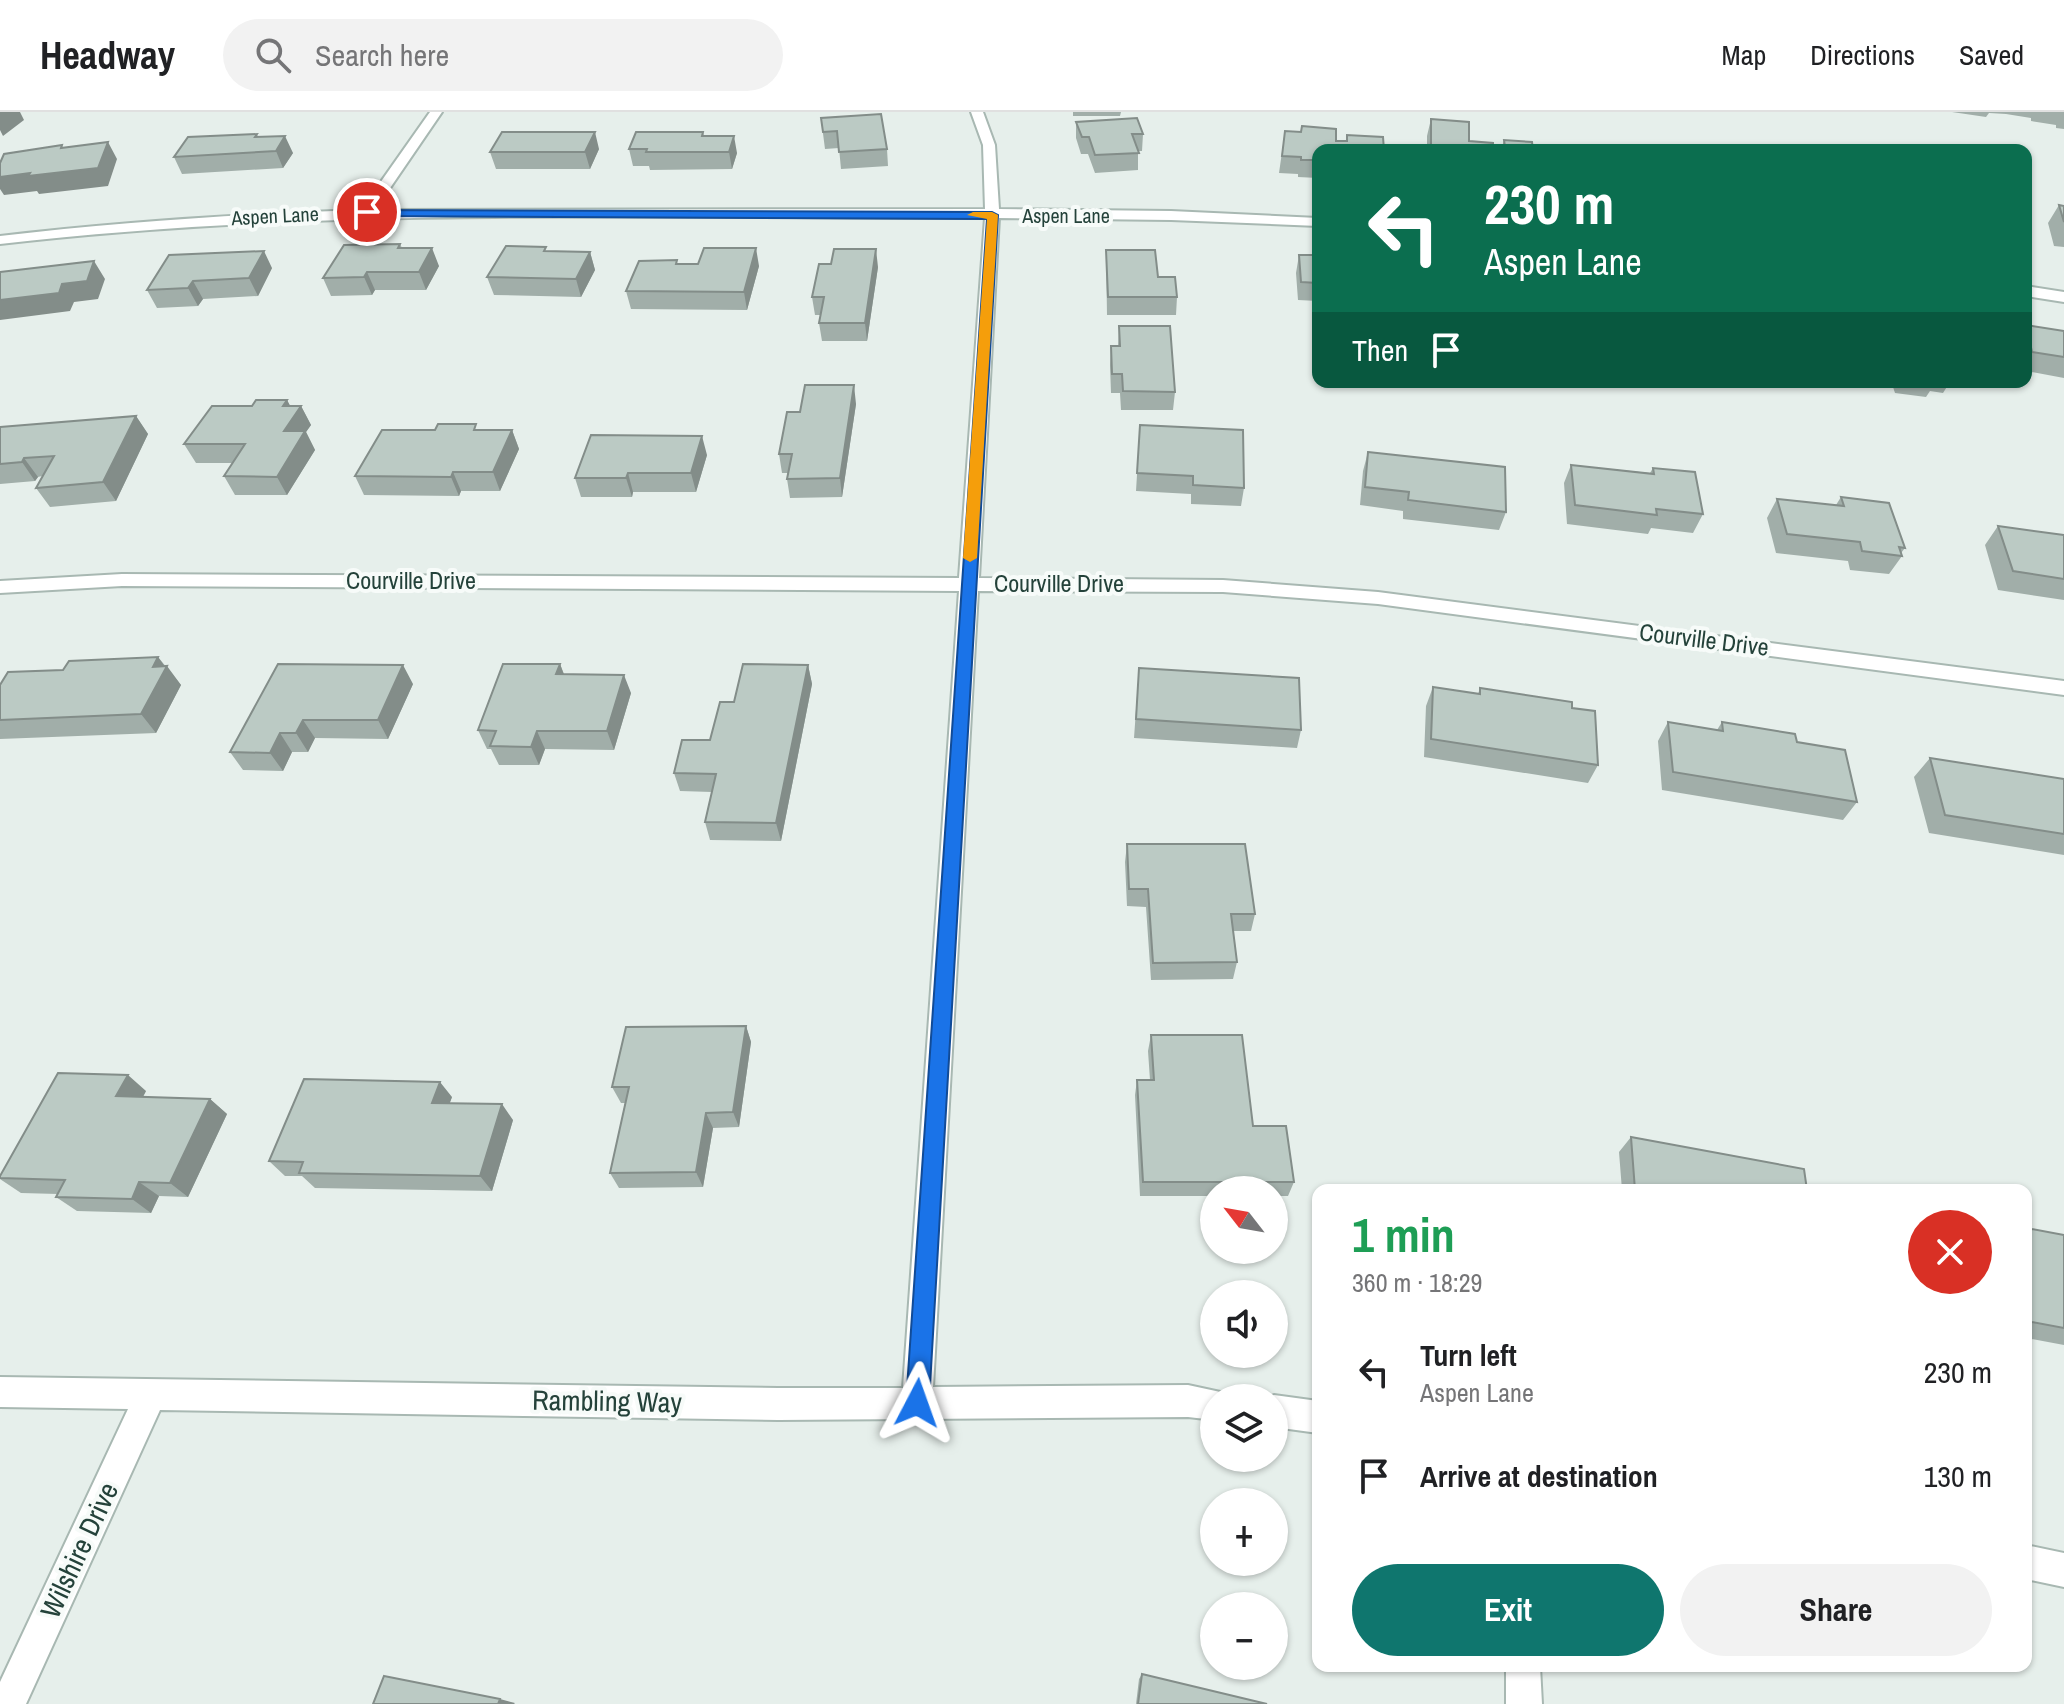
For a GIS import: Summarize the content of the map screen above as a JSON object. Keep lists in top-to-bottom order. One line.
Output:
{"streets":{"street":["Aspen Lane","Courville Drive","Rambling Way","Wilshire Drive"]},"crossings":[["Rambling Way","Wilshire Drive"]],"north":"top left","page":{"header":"Headway","search":"Search here","nav":["Map","Directions","Saved"],"turn":["230 m","Aspen Lane"],"then":"Then","map_buttons":["+","−"],"heading":["1 min","360 m · 18:29"],"list":[{"name":"Turn left","note":"Aspen Lane","value":"230 m"},{"name":"Arrive at destination","value":"130 m"}],"buttons":["Exit","Share"]}}
